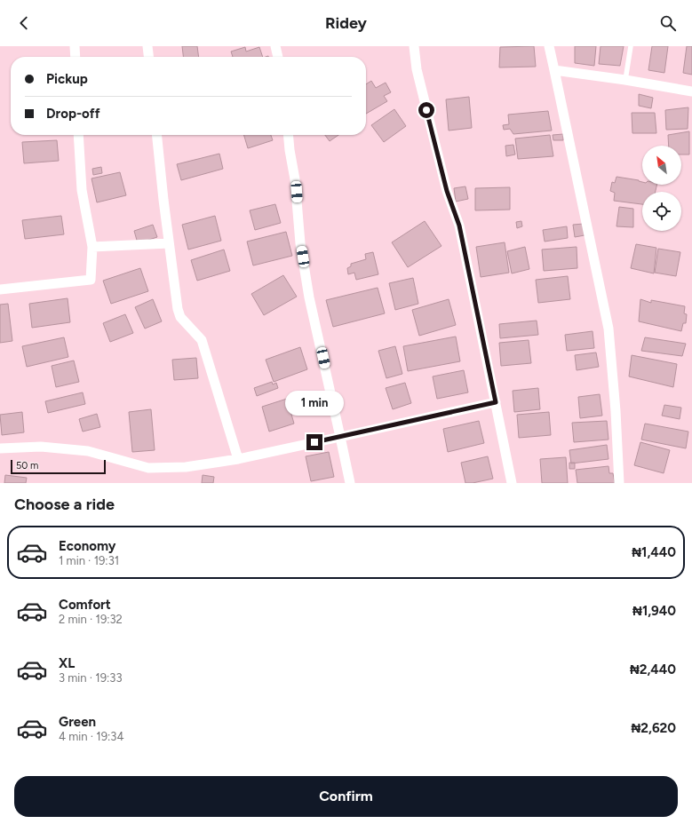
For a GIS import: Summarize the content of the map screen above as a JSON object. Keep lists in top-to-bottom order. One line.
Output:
{"scale_bar":"50 m","north":"top left","page":{"header":"Ridey","banner":["Pickup","Drop-off"],"bubble":"1 min","scale":"50 m","heading":"Choose a ride","list":[{"name":"Economy","note":"1 min · 19:31","value":"₦1,440"},{"name":"Comfort","note":"2 min · 19:32","value":"₦1,940"},{"name":"XL","note":"3 min · 19:33","value":"₦2,440"},{"name":"Green","note":"4 min · 19:34","value":"₦2,620"}],"buttons":"Confirm"}}
